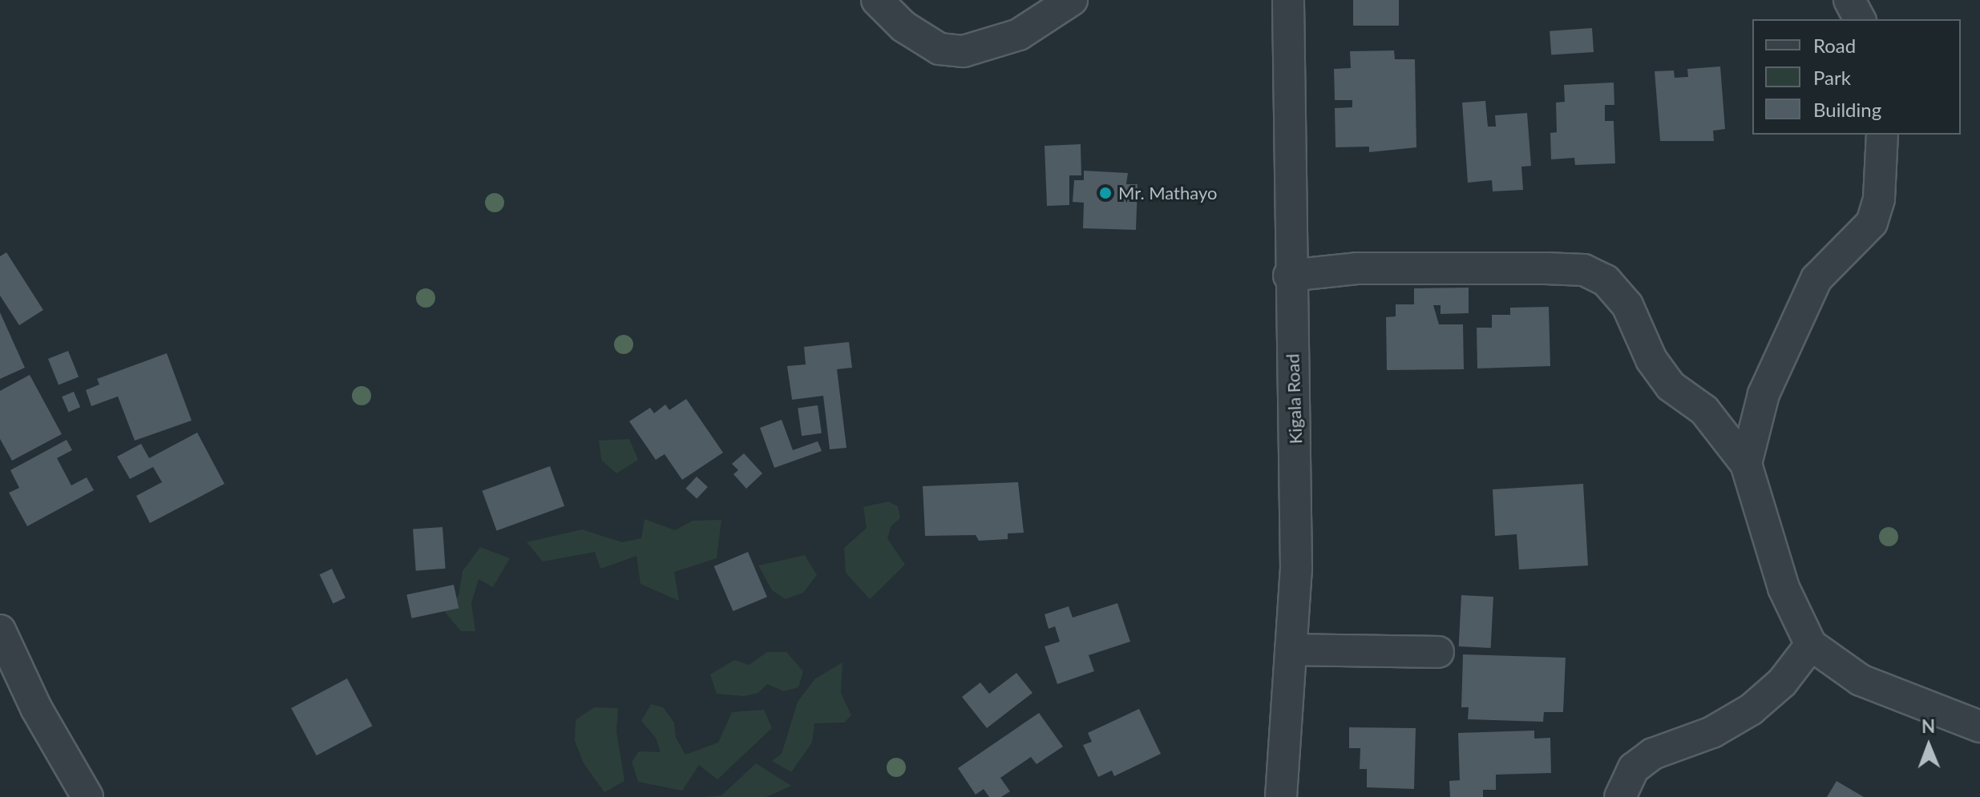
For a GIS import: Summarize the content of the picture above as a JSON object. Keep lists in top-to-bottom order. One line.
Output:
{"streets":{"street":["Kigala Road"]},"places":["Mr. Mathayo"],"legend":["Road","Park","Building"],"north":"top"}
